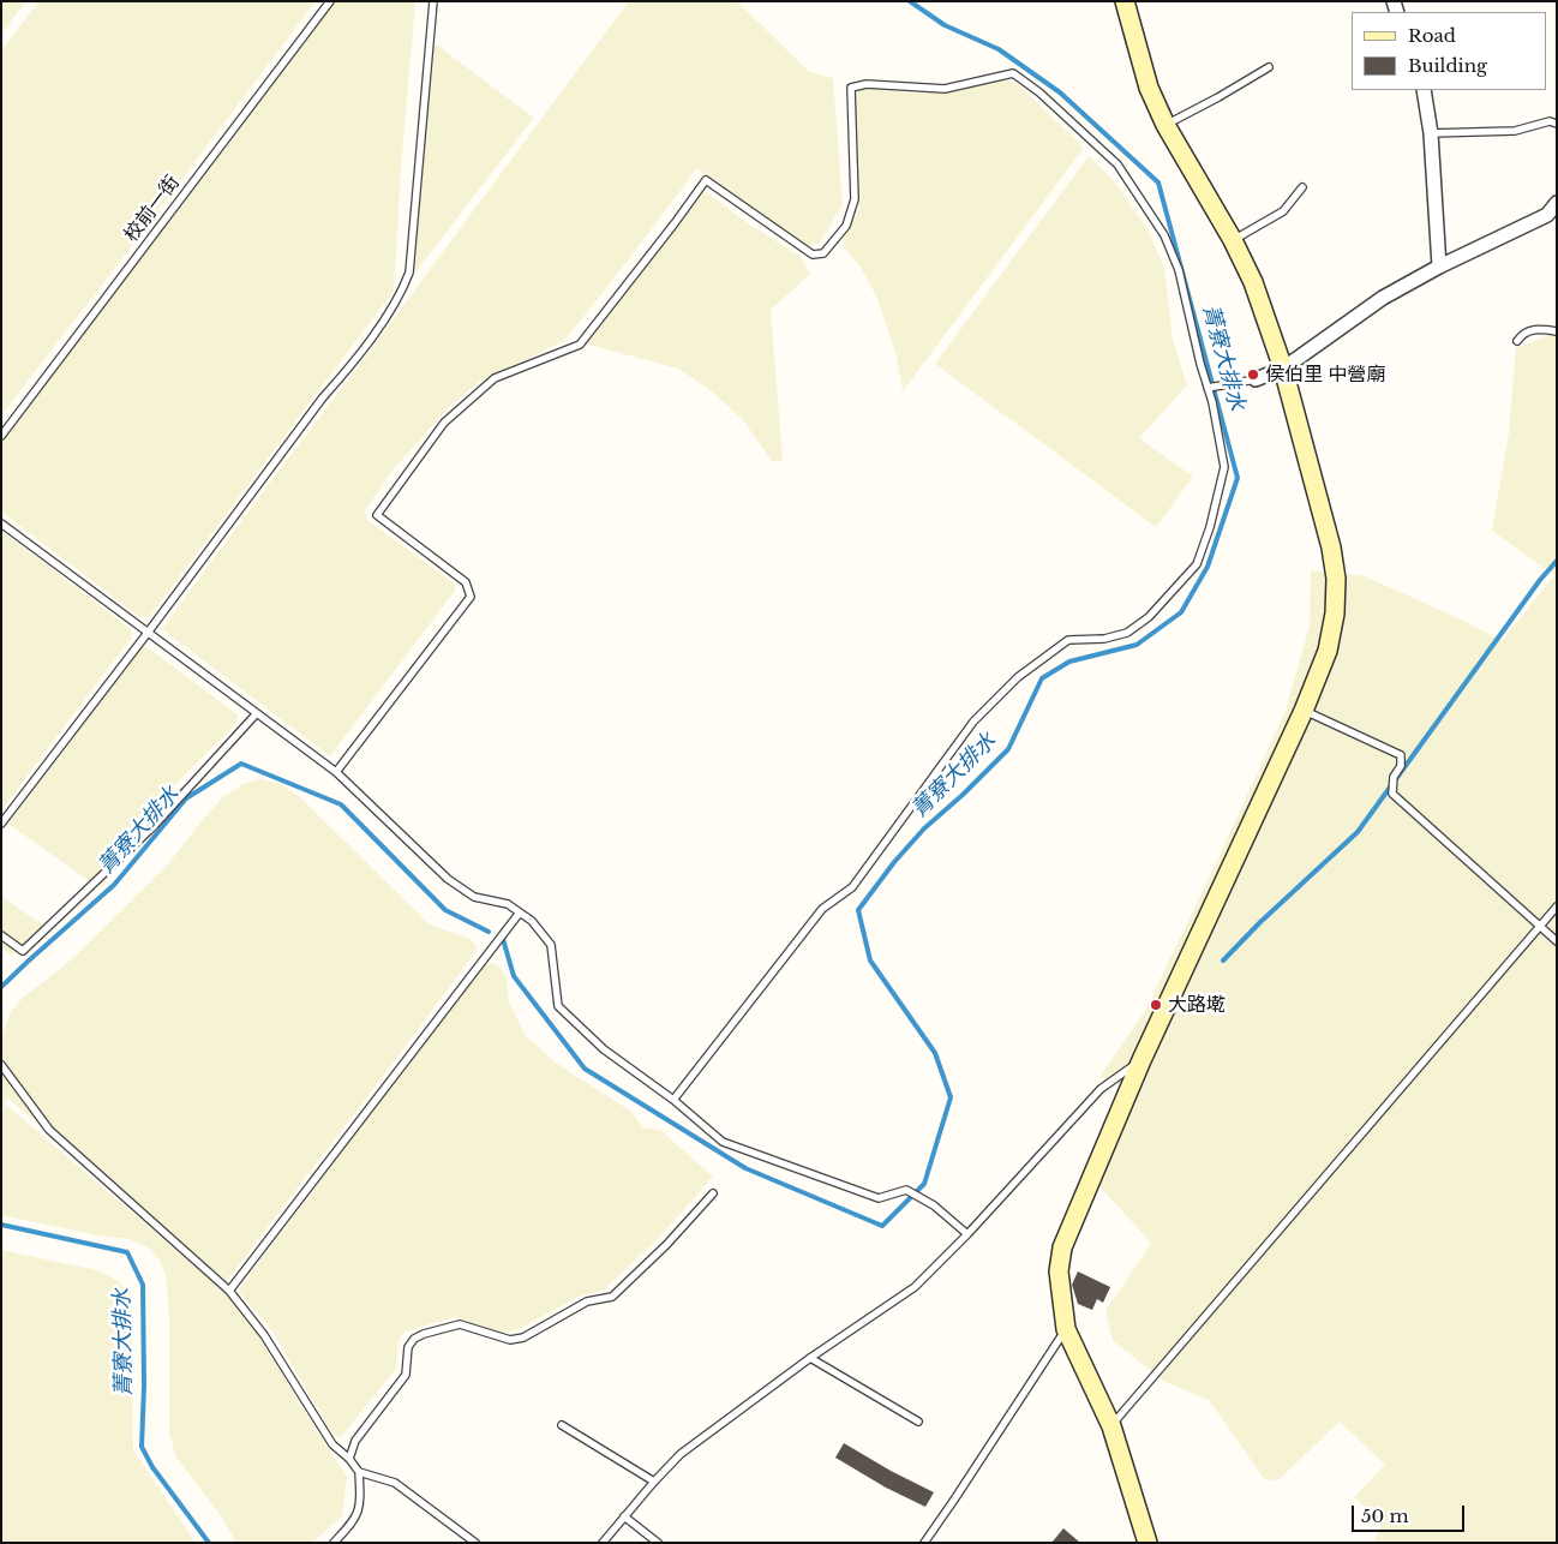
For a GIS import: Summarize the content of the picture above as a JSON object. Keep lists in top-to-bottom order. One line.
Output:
{"streets":{"lane":["校前一街"]},"water":["菁寮大排水"],"places":["侯伯里 中營廟","大路墘"],"legend":["Road","Building"],"scale_bar":"50 m"}
